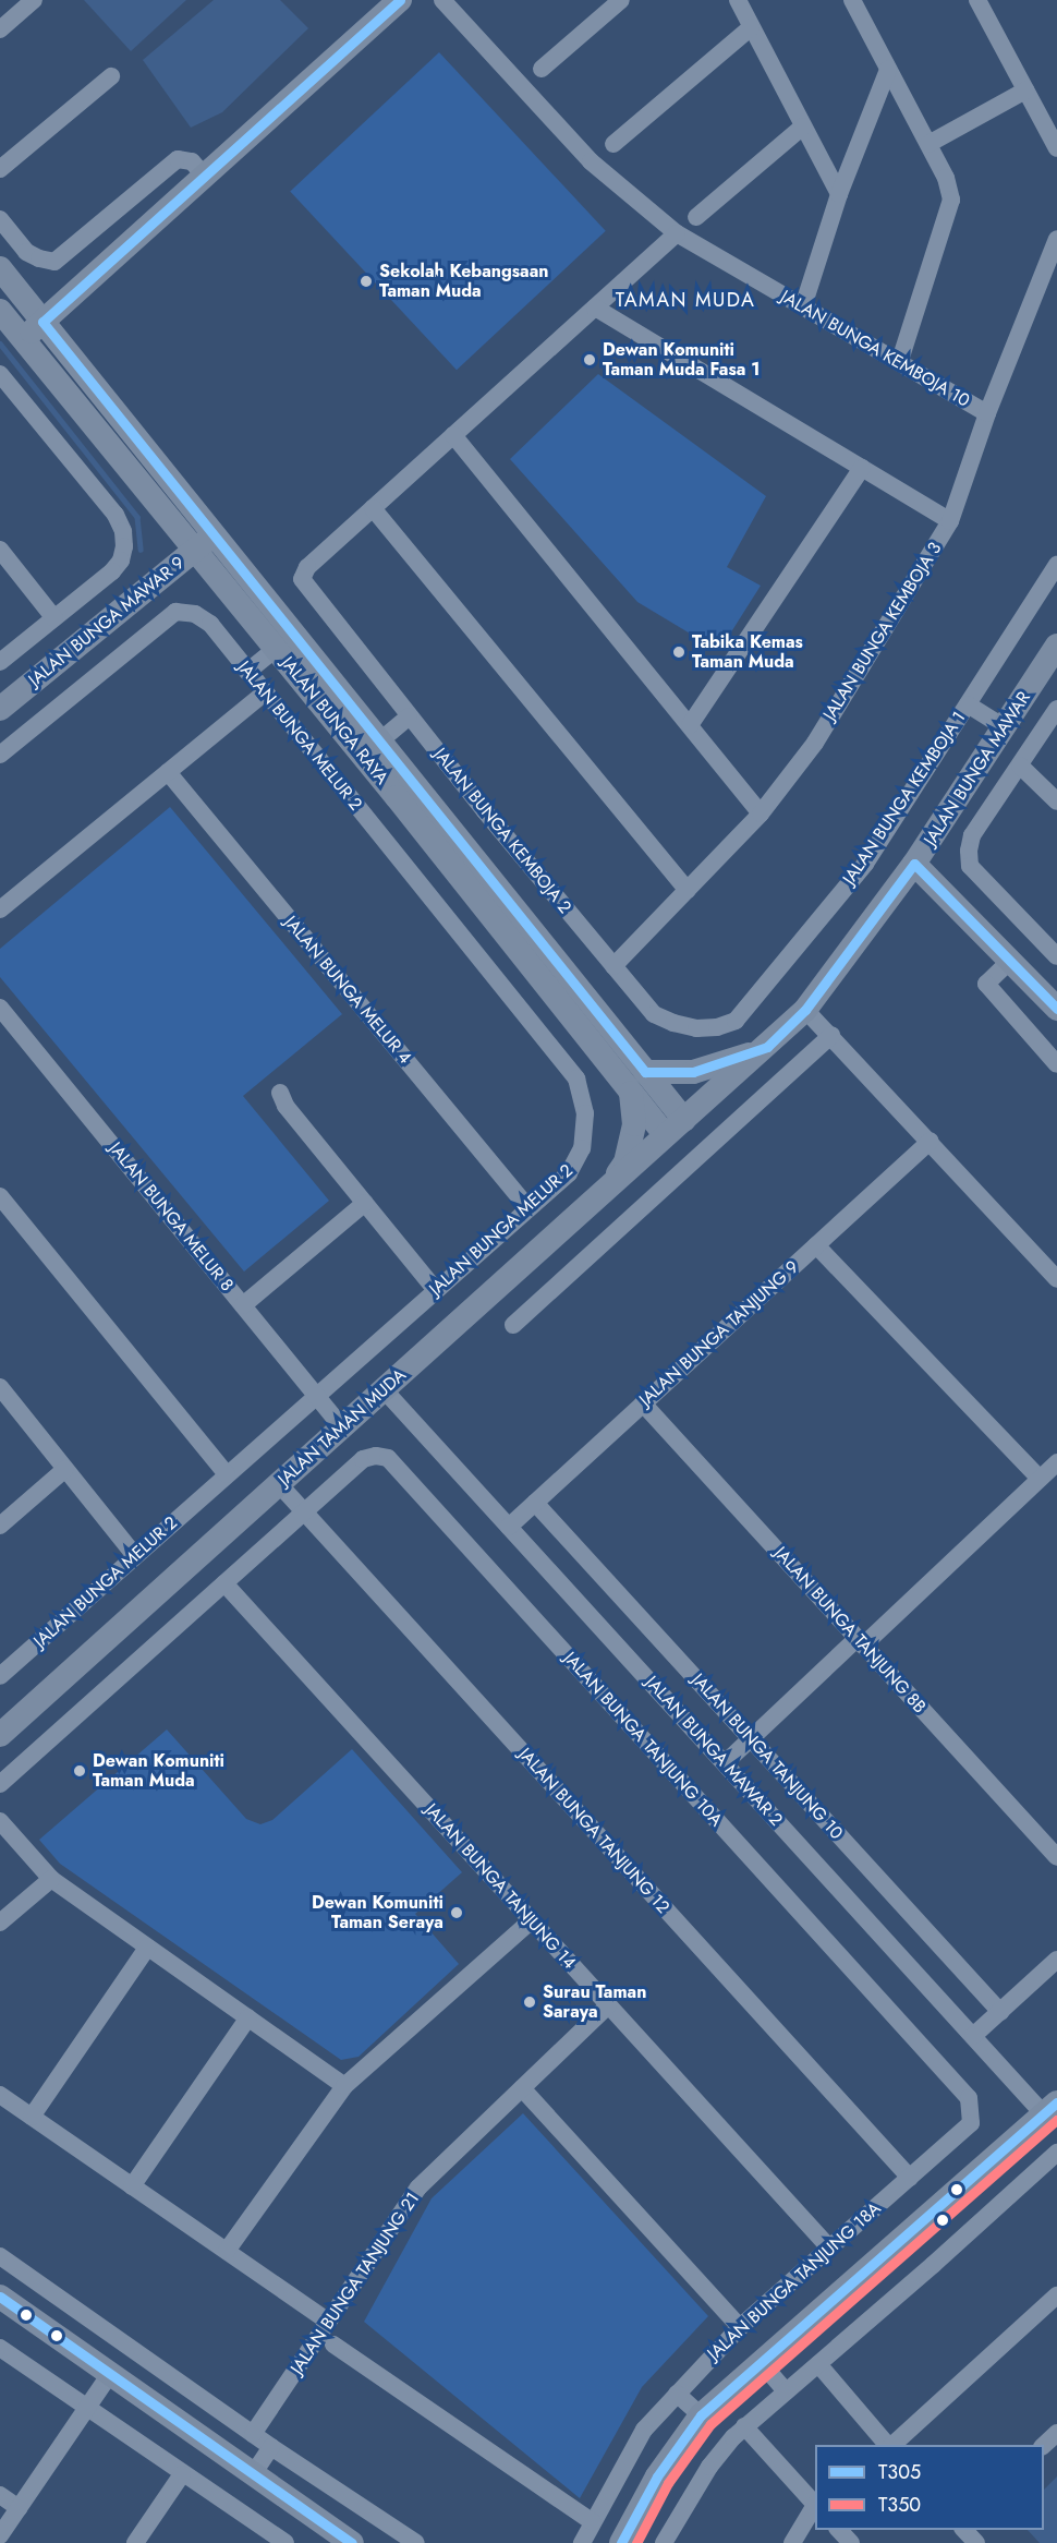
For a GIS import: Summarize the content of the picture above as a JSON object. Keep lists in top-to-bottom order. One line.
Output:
{"streets":{"street":["JALAN BUNGA KEMBOJA 10","JALAN BUNGA MAWAR 9","JALAN BUNGA KEMBOJA 3","JALAN BUNGA RAYA","JALAN BUNGA MELUR 2","JALAN BUNGA MAWAR","JALAN BUNGA KEMBOJA 1","JALAN BUNGA KEMBOJA 2","JALAN BUNGA MELUR 4","JALAN BUNGA MELUR 8","JALAN BUNGA TANJUNG 9","JALAN TAMAN MUDA","JALAN BUNGA TANJUNG 8B","JALAN BUNGA TANJUNG 10A","JALAN BUNGA MAWAR 2","JALAN BUNGA TANJUNG 10","JALAN BUNGA TANJUNG 12","JALAN BUNGA TANJUNG 14","JALAN BUNGA TANJUNG 18A","JALAN BUNGA TANJUNG 21"]},"crossings":[["JALAN BUNGA KEMBOJA 10","JALAN BUNGA KEMBOJA 3"],["JALAN BUNGA MAWAR 9","JALAN BUNGA RAYA"],["JALAN BUNGA KEMBOJA 3","JALAN BUNGA KEMBOJA 2"],["JALAN BUNGA RAYA","JALAN BUNGA MAWAR"],["JALAN BUNGA RAYA","JALAN TAMAN MUDA"],["JALAN BUNGA MELUR 2","JALAN BUNGA MELUR 4"],["JALAN BUNGA MELUR 2","JALAN BUNGA MELUR 8"],["JALAN BUNGA MAWAR","JALAN TAMAN MUDA"],["JALAN BUNGA KEMBOJA 1","JALAN BUNGA KEMBOJA 2"],["JALAN BUNGA MELUR 8","JALAN TAMAN MUDA"],["JALAN BUNGA TANJUNG 9","JALAN BUNGA TANJUNG 8B"],["JALAN BUNGA TANJUNG 9","JALAN BUNGA MAWAR 2"],["JALAN BUNGA TANJUNG 9","JALAN BUNGA TANJUNG 10"],["JALAN TAMAN MUDA","JALAN BUNGA MAWAR 2"],["JALAN TAMAN MUDA","JALAN BUNGA TANJUNG 12"],["JALAN BUNGA TANJUNG 10A","JALAN BUNGA TANJUNG 12"],["JALAN BUNGA TANJUNG 10A","JALAN BUNGA TANJUNG 18A"],["JALAN BUNGA TANJUNG 12","JALAN BUNGA TANJUNG 18A"],["JALAN BUNGA TANJUNG 14","JALAN BUNGA TANJUNG 18A"],["JALAN BUNGA TANJUNG 14","JALAN BUNGA TANJUNG 21"]],"districts":["TAMAN MUDA"],"places":["Sekolah Kebangsaan Taman Muda","Dewan Komuniti Taman Muda Fasa 1","Tabika Kemas Taman Muda","Dewan Komuniti Taman Muda","Dewan Komuniti Taman Seraya","Surau Taman Saraya"],"lines":["transit line T305","transit line T350"],"legend":["T305","T350"]}
